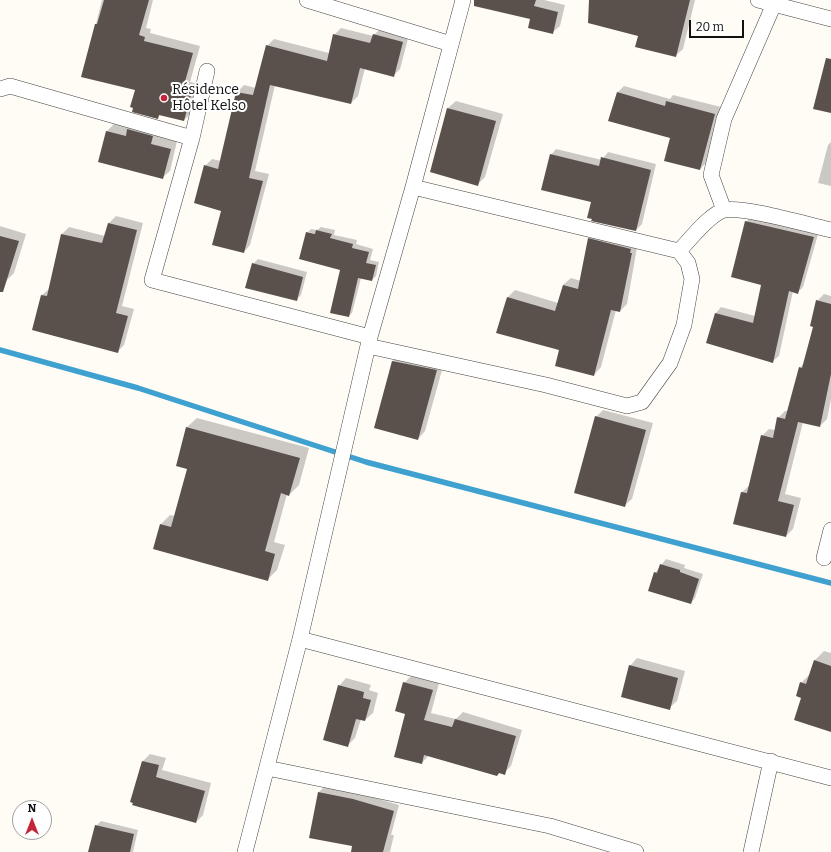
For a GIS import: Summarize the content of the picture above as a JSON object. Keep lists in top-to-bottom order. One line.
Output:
{"places":["Résidence Hôtel Kelso"],"scale_bar":"20 m","north":"top"}
